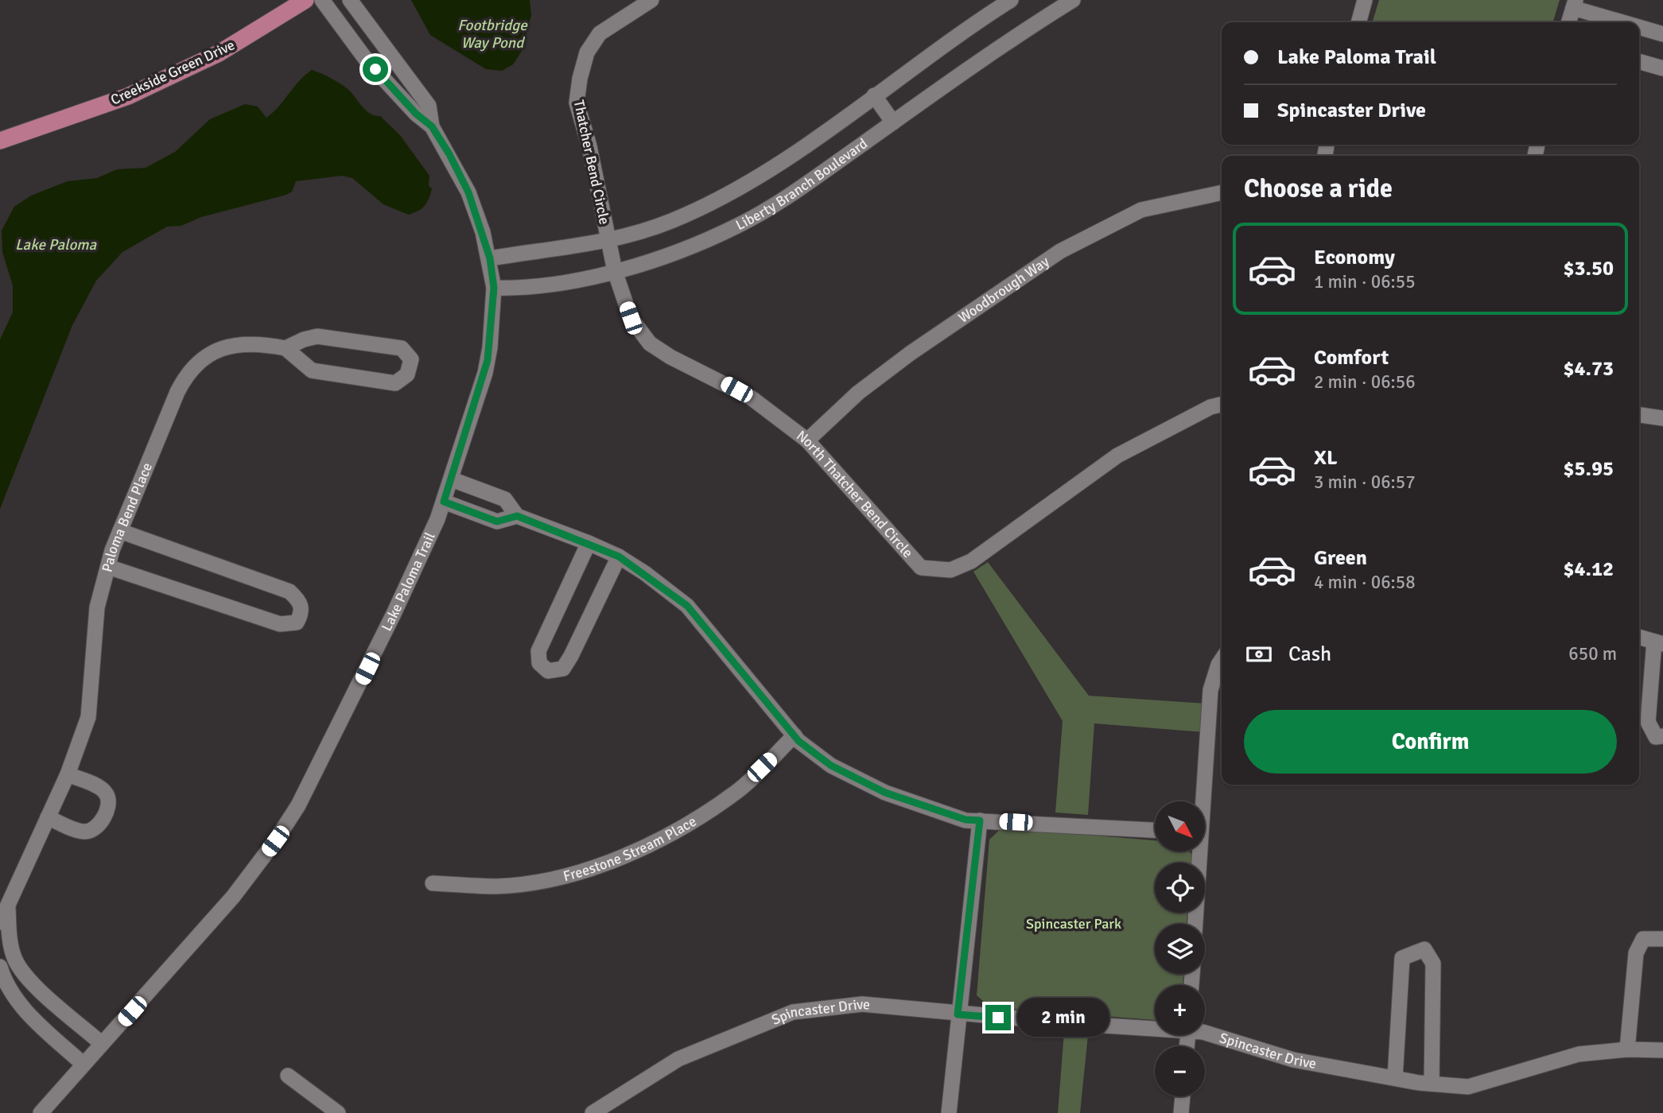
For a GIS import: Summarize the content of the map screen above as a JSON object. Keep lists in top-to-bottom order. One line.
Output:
{"streets":{"main road":["Creekside Green Drive"],"street":["Thatcher Bend Circle","Liberty Branch Boulevard","Woodbrough Way","North Thatcher Bend Circle","Paloma Bend Place","Lake Paloma Trail","Freestone Stream Place","Spincaster Drive"]},"crossings":[["Thatcher Bend Circle","Liberty Branch Boulevard"],["Thatcher Bend Circle","North Thatcher Bend Circle"],["Liberty Branch Boulevard","North Thatcher Bend Circle"],["Liberty Branch Boulevard","Lake Paloma Trail"],["Woodbrough Way","North Thatcher Bend Circle"],["Paloma Bend Place","Lake Paloma Trail"]],"water":["Footbridge Way Pond","Lake Paloma"],"parks":["Spincaster Park"],"north":"bottom right","page":{"banner":["Lake Paloma Trail","Spincaster Drive"],"heading":"Choose a ride","list":[{"name":"Economy","note":"1 min · 06:55","value":"$3.50"},{"name":"Comfort","note":"2 min · 06:56","value":"$4.73"},{"name":"XL","note":"3 min · 06:57","value":"$5.95"},{"name":"Green","note":"4 min · 06:58","value":"$4.12"}],"pay":["Cash","650 m"],"buttons":"Confirm","map_buttons":["+","−"],"bubble":"2 min"}}
